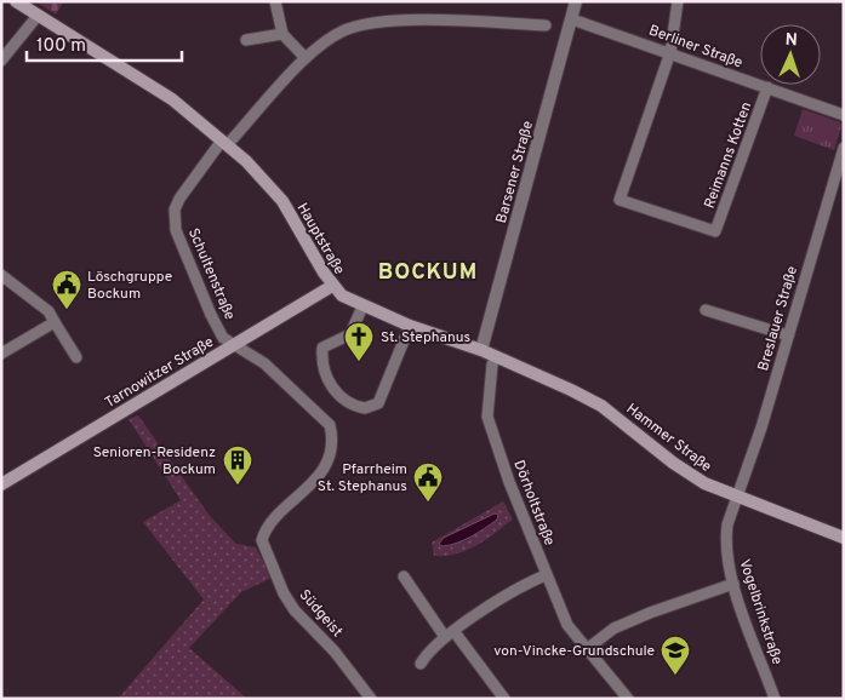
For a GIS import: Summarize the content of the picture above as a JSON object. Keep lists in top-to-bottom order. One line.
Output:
{"streets":{"main road":["Hauptstraße","Tarnowitzer Straße","Hammer Straße"],"street":["Berliner Straße","Reimanns Kotten","Barsener Straße","Schultenstraße","Breslauer Straße","Dörholtstraße","Vogelbrinkstraße","Südgeist"]},"crossings":[["Berliner Straße","Reimanns Kotten"],["Berliner Straße","Barsener Straße"],["Barsener Straße","Hauptstraße"],["Barsener Straße","Hammer Straße"],["Hauptstraße","Schultenstraße"],["Hauptstraße","Tarnowitzer Straße"],["Hauptstraße","Hammer Straße"],["Schultenstraße","Tarnowitzer Straße"],["Schultenstraße","Südgeist"],["Breslauer Straße","Hammer Straße"],["Breslauer Straße","Vogelbrinkstraße"],["Hammer Straße","Dörholtstraße"],["Hammer Straße","Vogelbrinkstraße"]],"districts":["BOCKUM"],"places":{"public building":["Löschgruppe Bockum","Pfarrheim St. Stephanus"],"church":["St. Stephanus"],"building":["Senioren-Residenz Bockum"],"school or university":["von-Vincke-Grundschule"]},"scale_bar":"100 m","north":"top"}
